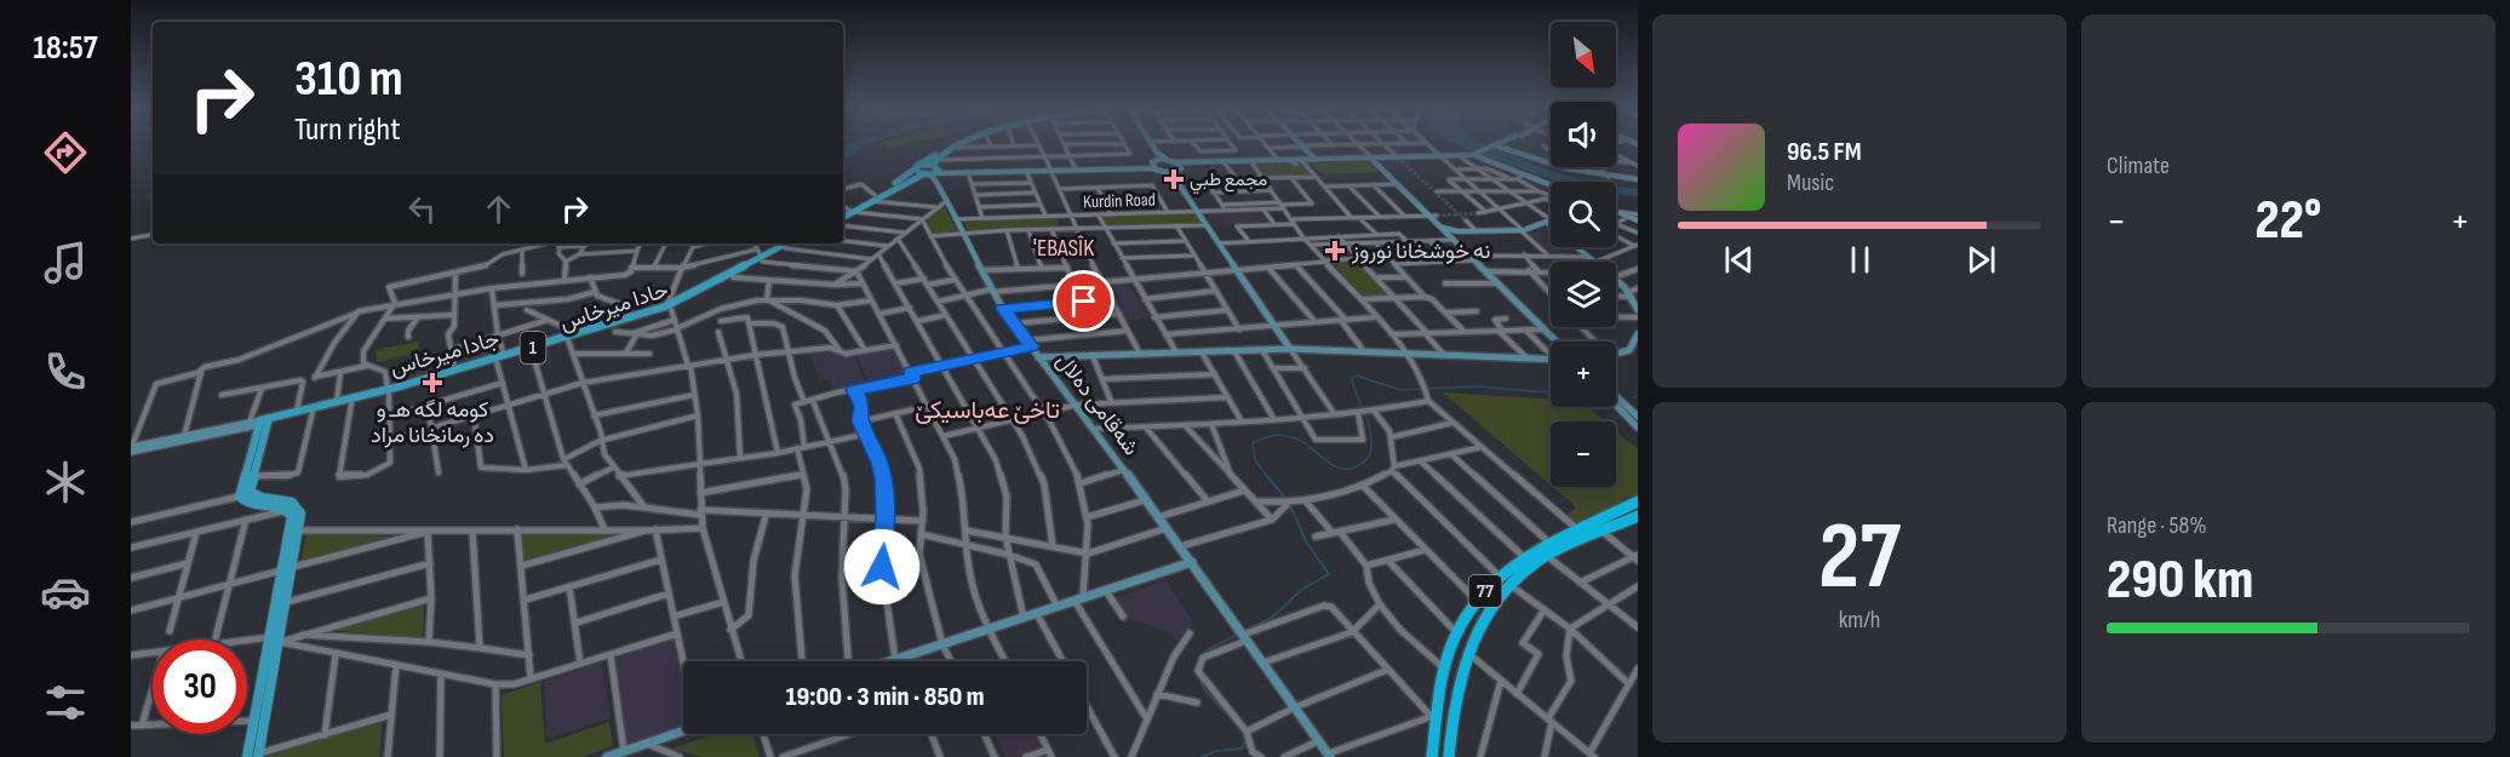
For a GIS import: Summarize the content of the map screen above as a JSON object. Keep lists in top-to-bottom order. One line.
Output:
{"streets":{"highway":["77"],"main road":["حادا ميرخاس","1","جادا ميرخاس","شەقامی دەلال"],"street":["Kurdin Road"]},"crossings":[["Kurdin Road","شەقامی دەلال"],["حادا ميرخاس","جادا ميرخاس"]],"districts":["'EBASÎK","تاخێ عه‌باسيكێ"],"places":{"health":["مجمع طبي","نه خوشخانا نوروز","كومه لگه هـ و ده رمانخانا مراد"]},"north":"bottom right","page":{"tabs":"18:57","tile":["Climate",["27","km/h"],["Range · 58%","290 km"]],"map_buttons":["+","−"],"turn":["310 m","Turn right"],"song":["96.5 FM","Music"],"heat":["−","22°","+"],"limit":"30","trip":"19:00 · 3 min · 850 m"}}
